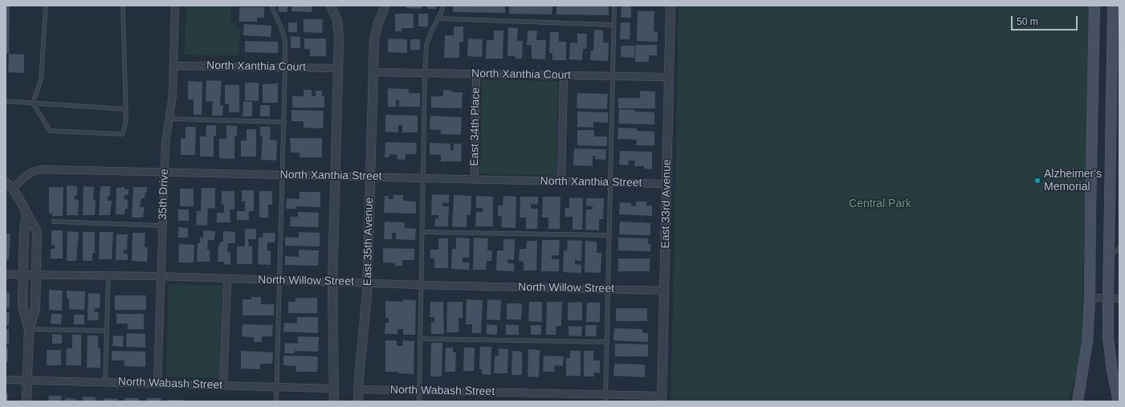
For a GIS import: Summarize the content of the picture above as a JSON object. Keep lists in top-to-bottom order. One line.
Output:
{"streets":{"street":["North Xanthia Court","East 34th Place","North Xanthia Street","35th Drive","East 33rd Avenue","East 35th Avenue","North Willow Street","North Wabash Street"]},"crossings":[["North Xanthia Court","East 34th Place"],["North Xanthia Court","35th Drive"],["North Xanthia Court","East 33rd Avenue"],["North Xanthia Court","East 35th Avenue"],["East 34th Place","North Xanthia Street"],["North Xanthia Street","35th Drive"],["North Xanthia Street","East 33rd Avenue"],["North Xanthia Street","East 35th Avenue"],["35th Drive","North Willow Street"],["35th Drive","North Wabash Street"],["East 33rd Avenue","North Willow Street"],["East 33rd Avenue","North Wabash Street"],["East 35th Avenue","North Willow Street"],["East 35th Avenue","North Wabash Street"]],"parks":["Central Park"],"places":["Alzheimer's Memorial"],"scale_bar":"50 m"}
